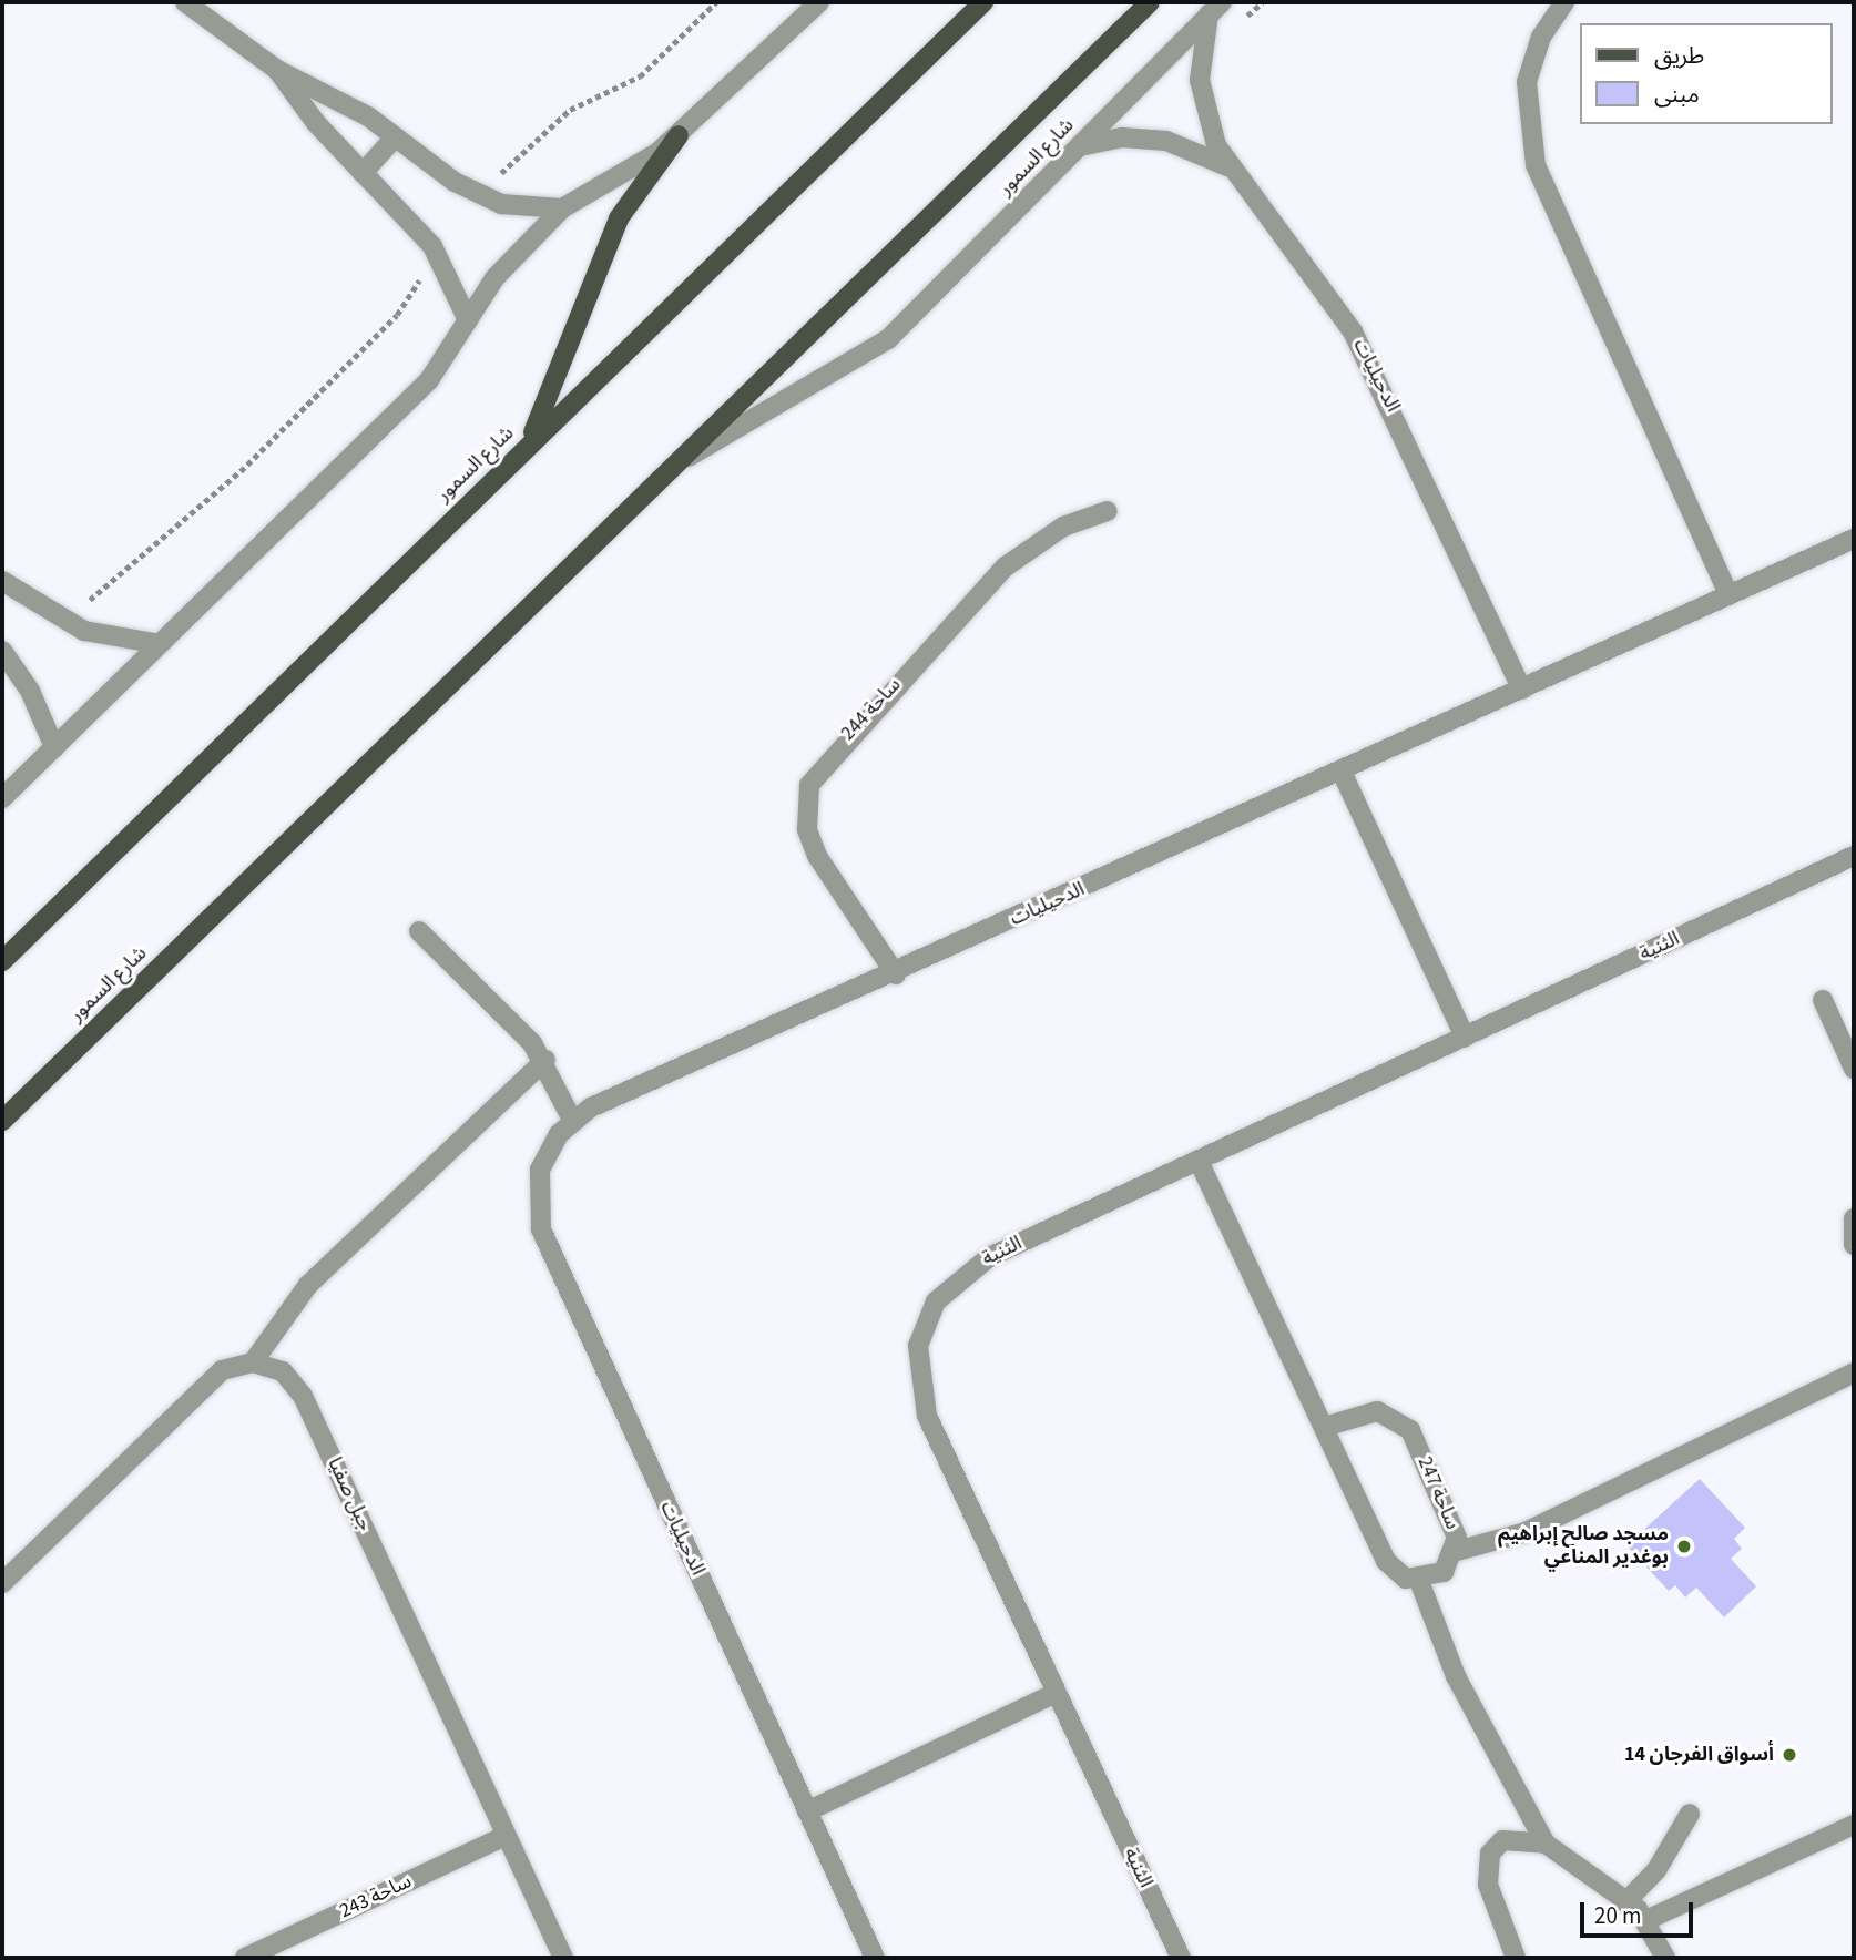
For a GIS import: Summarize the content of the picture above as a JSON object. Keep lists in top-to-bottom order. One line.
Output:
{"streets":{"main road":["شارع السمور"],"street":["الدحيليات","ساحة 244","الثنية","ساحة 247","جبل صفيا","ساحة 243"]},"crossings":[["شارع السمور","الدحيليات"],["الدحيليات","ساحة 244"],["جبل صفيا","ساحة 243"]],"places":["مسجد صالح إبراهيم بوغدير المناعي","أسواق الفرجان 14"],"legend":["طريق","مبنى"],"scale_bar":"20 m"}
